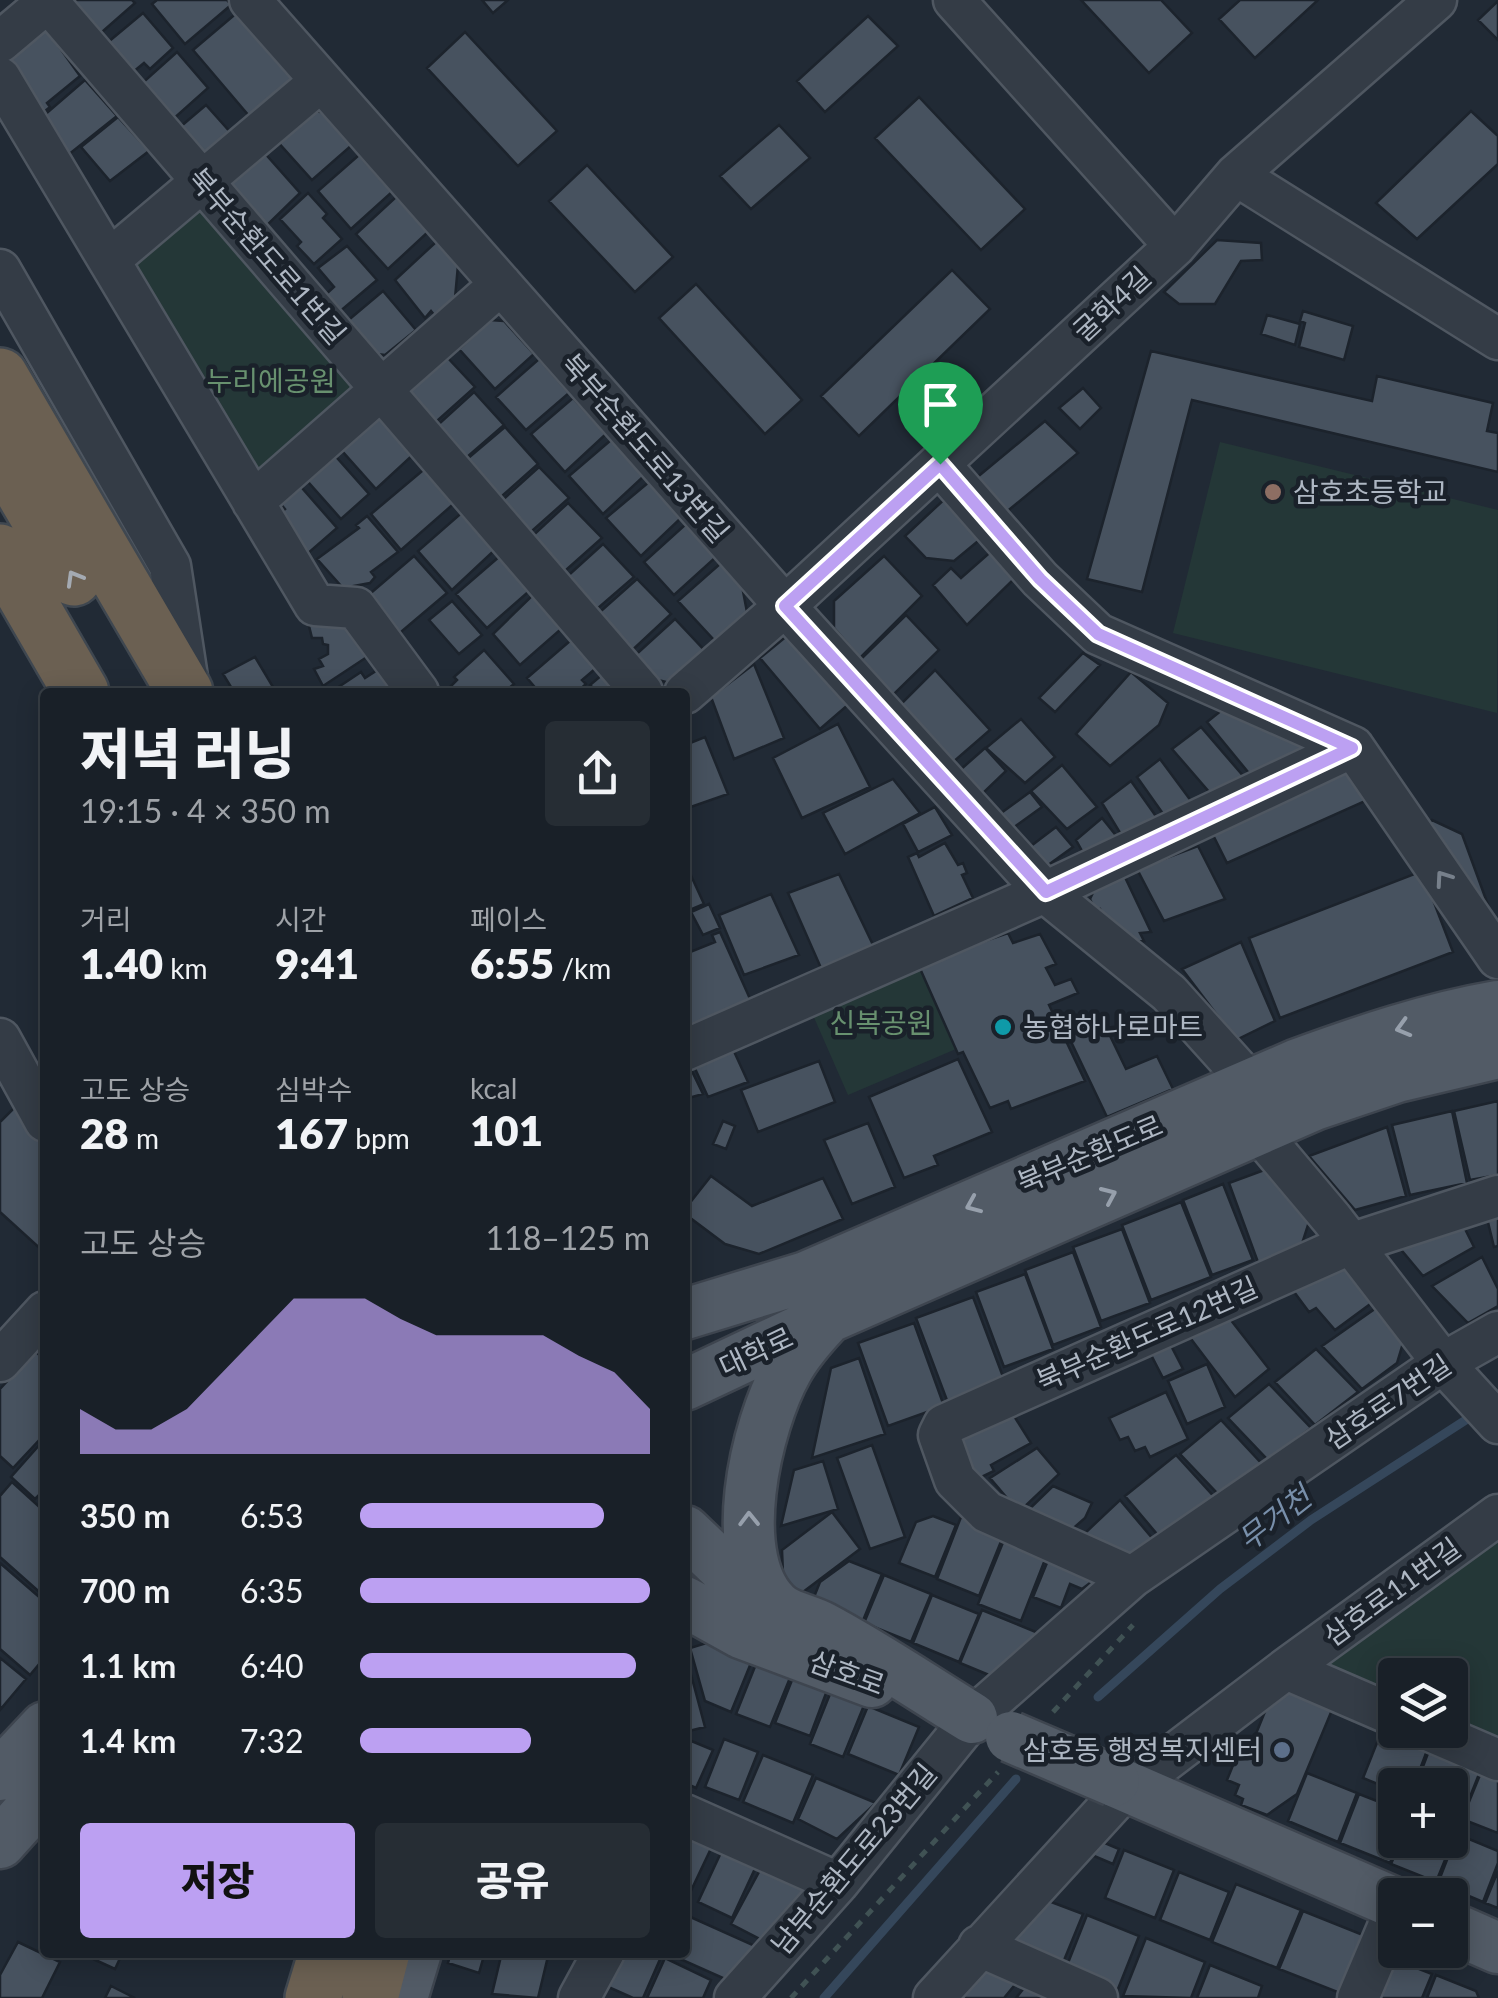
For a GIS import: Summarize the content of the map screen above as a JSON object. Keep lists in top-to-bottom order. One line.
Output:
{"streets":{"main road":["북부순환도로","대학로","삼호로"],"street":["북부순환도로1번길","굴화4길","북부순환도로13번길","북부순환도로12번길","삼호로7번길","삼호로11번길","남부순환도로23번길"]},"crossings":[["굴화4길","북부순환도로13번길"],["북부순환도로13번길","북부순환도로"],["북부순환도로","대학로"],["북부순환도로12번길","삼호로7번길"],["삼호로7번길","삼호로"],["삼호로7번길","남부순환도로23번길"],["삼호로11번길","삼호로"],["삼호로","남부순환도로23번길"]],"water":["무거천"],"parks":["누리에공원","신복공원"],"places":["삼호초등학교","농협하나로마트","삼호동 행정복지센터"],"page":{"heading":["저녁 러닝","19:15 · 4 × 350 m"],"stats":[["거리","1.40 km"],["시간","9:41"],["페이스","6:55 /km"],["고도 상승","28 m"],["심박수","167 bpm"],["kcal","101"]],"chart":["고도 상승","118–125 m"],"list":[{"name":"350 m","note":"6:53"},{"name":"700 m","note":"6:35"},{"name":"1.1 km","note":"6:40"},{"name":"1.4 km","note":"7:32"}],"map_buttons":["+","−"],"buttons":["저장","공유"]}}
